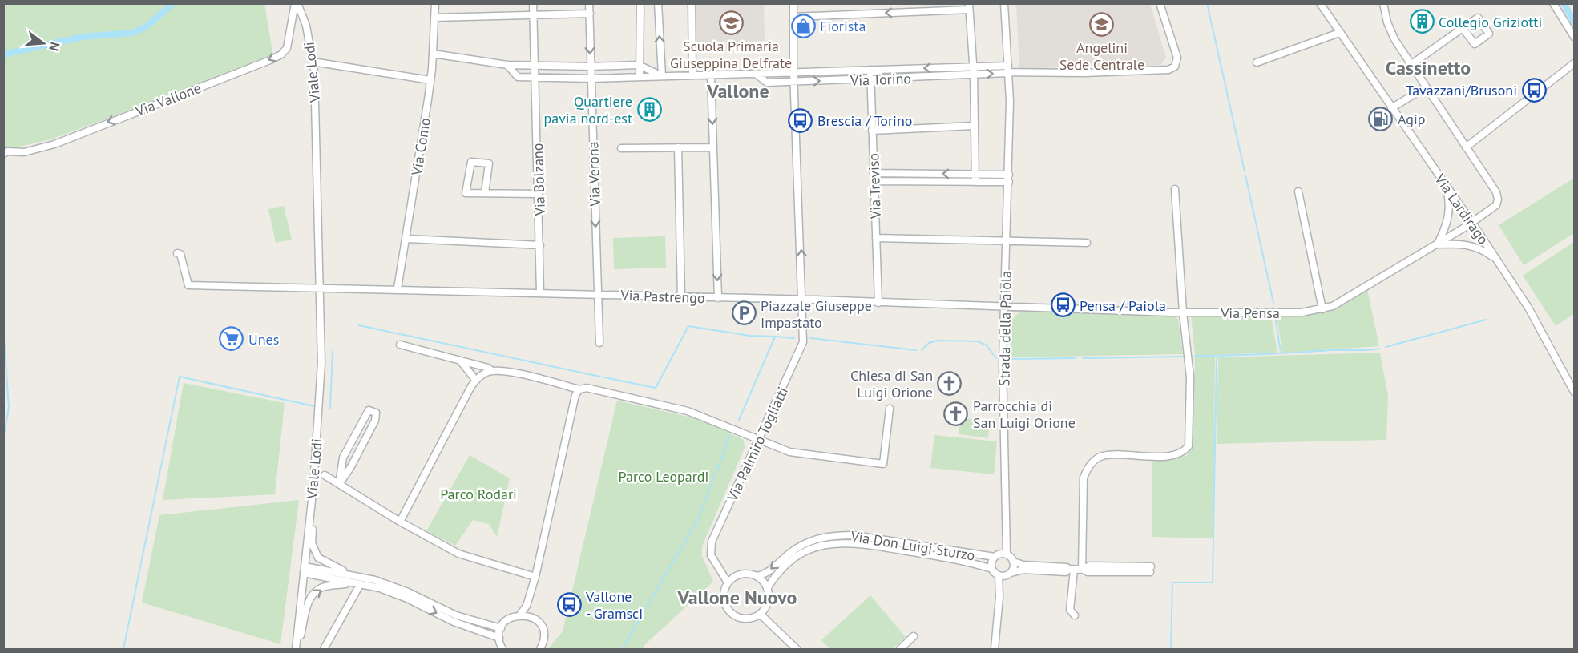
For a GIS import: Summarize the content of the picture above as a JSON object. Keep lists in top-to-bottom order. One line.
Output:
{"streets":{"street":["Viale Lodi","Via Torino","Via Vallone","Via Como","Via Verona","Via Bolzano","Via Treviso","Via Lardirago","Via Pastrengo","Via Pensa","Strada della Paiola","Via Palmiro Togliatti","Via Don Luigi Sturzo"]},"crossings":[["Viale Lodi","Via Vallone"],["Viale Lodi","Via Pastrengo"],["Via Torino","Via Como"],["Via Torino","Via Verona"],["Via Torino","Via Bolzano"],["Via Torino","Via Treviso"],["Via Torino","Strada della Paiola"],["Via Torino","Via Palmiro Togliatti"],["Via Como","Via Pastrengo"],["Via Verona","Via Pastrengo"],["Via Bolzano","Via Pastrengo"],["Via Treviso","Via Pastrengo"],["Via Lardirago","Via Pensa"],["Via Pastrengo","Via Pensa"],["Via Pastrengo","Strada della Paiola"],["Via Pastrengo","Via Palmiro Togliatti"],["Via Pensa","Strada della Paiola"],["Strada della Paiola","Via Don Luigi Sturzo"],["Via Palmiro Togliatti","Via Don Luigi Sturzo"]],"one_way":["Via Vallone","Via Verona","Via Palmiro Togliatti"],"districts":["Cassinetto","Vallone","Vallone Nuovo"],"parks":["Parco Leopardi","Parco Rodari"],"places":{"building":["Collegio Griziotti","Quartiere pavia nord-est"],"school or university":["Scuola Primaria Giuseppina Delfrate","Angelini Sede Centrale"],"shop":["Fiorista"],"bus stop":["Tavazzani/Brusoni","Brescia / Torino","Pensa / Paiola","Vallone - Gramsci"],"fuel station":["Agip"],"parking":["Piazzale Giuseppe Impastato"],"supermarket":["Unes"],"church":["Chiesa di San Luigi Orione","Parrocchia di San Luigi Orione"]},"north":"right"}
